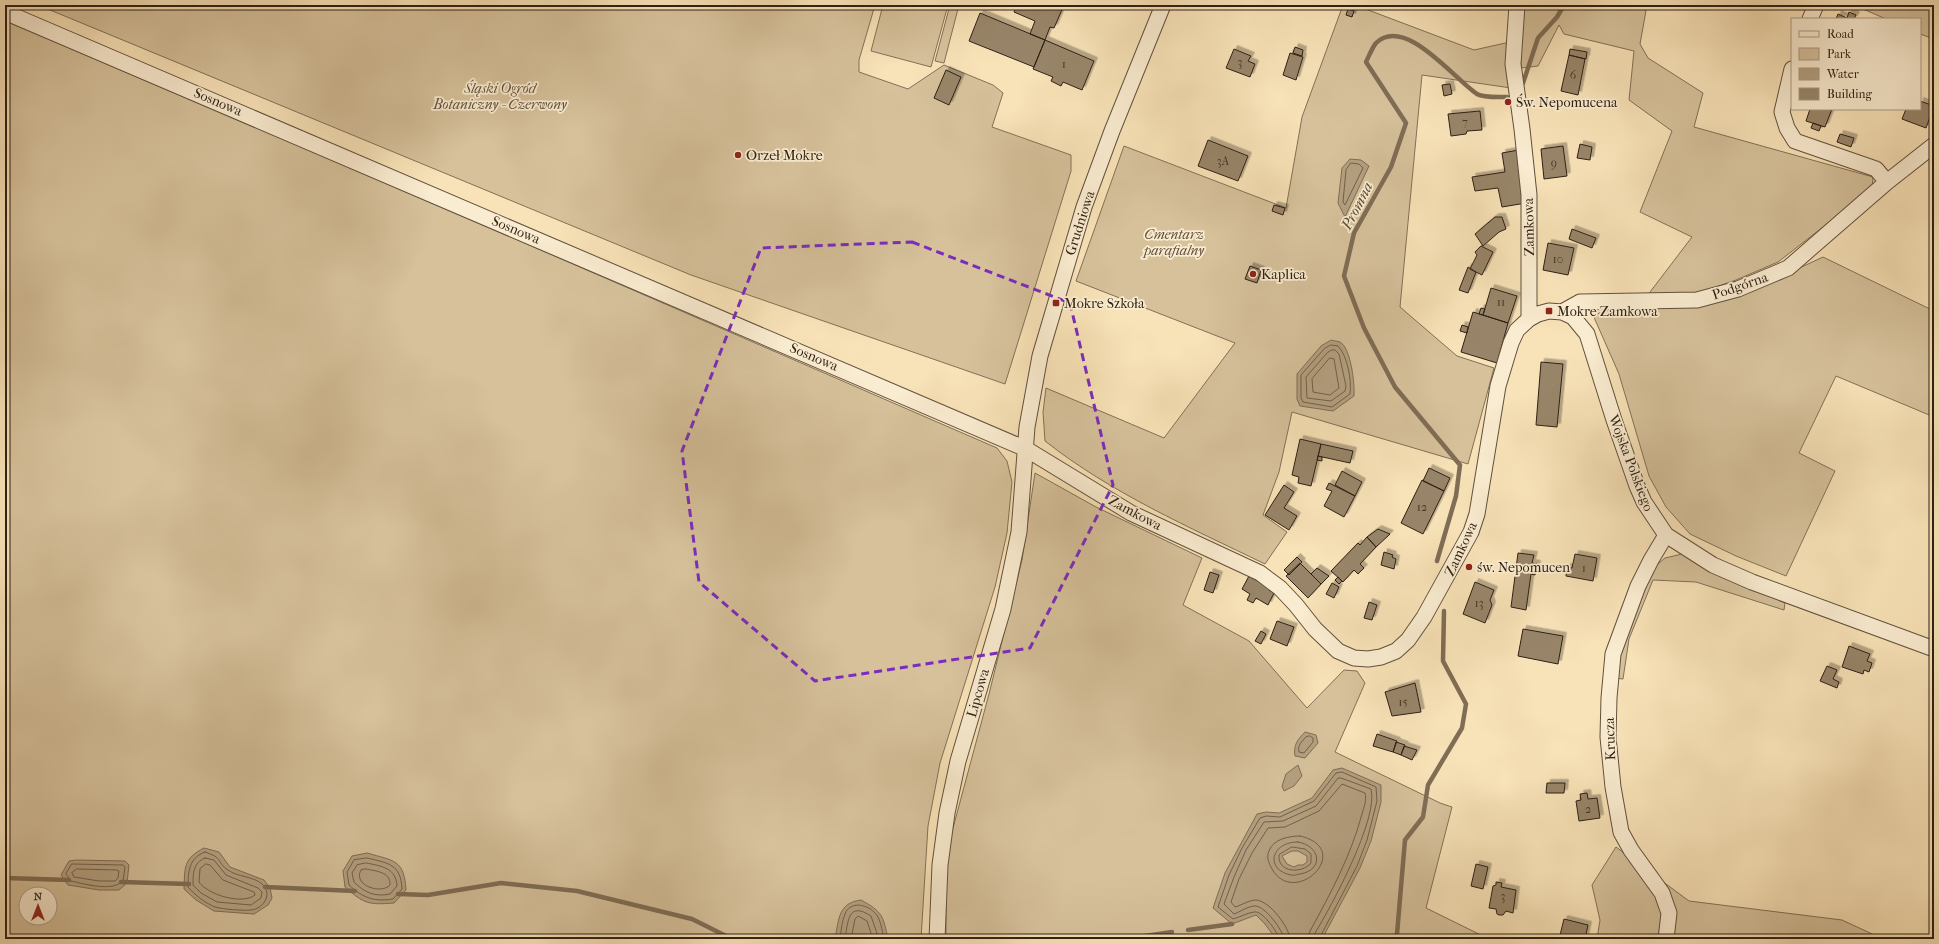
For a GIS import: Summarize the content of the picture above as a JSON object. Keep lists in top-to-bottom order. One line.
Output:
{"streets":{"street":["Sosnowa","Grudniowa","Zamkowa","Podgórna","Wojska Polskiego","Lipcowa","Krucza"]},"crossings":[["Sosnowa","Grudniowa"],["Sosnowa","Zamkowa"],["Sosnowa","Lipcowa"],["Grudniowa","Zamkowa"],["Grudniowa","Lipcowa"],["Zamkowa","Lipcowa"],["Podgórna","Wojska Polskiego"],["Wojska Polskiego","Krucza"]],"water":["Promna"],"parks":["Śląski Ogród Botaniczny - Czerwony","Cmentarz parafialny"],"places":{"other":["Św. Nepomucena","Orzeł Mokre","Kaplica","św. Nepomucen"],"transit":["Mokre Szkoła","Mokre Zamkowa"]},"house_numbers":["3","1","6","7","3A","9","10","11","12","1","13","15","2","3"],"legend":["Road","Park","Water","Building"],"north":"top"}
